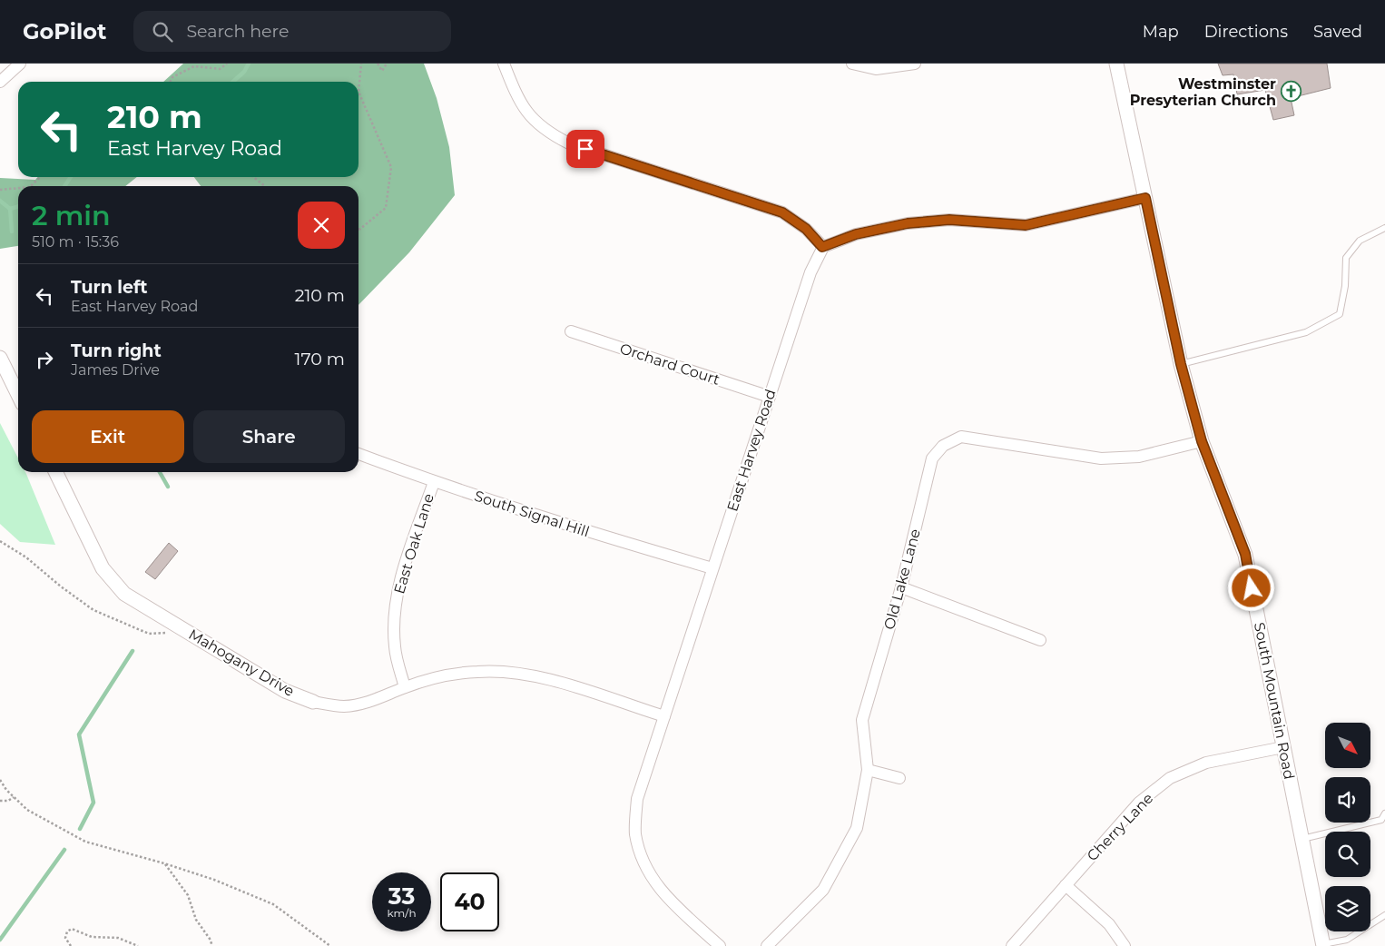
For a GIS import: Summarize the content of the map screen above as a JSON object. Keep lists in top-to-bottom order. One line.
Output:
{"streets":{"street":["Orchard Court","East Harvey Road","South Signal Hill","East Oak Lane","Old Lake Lane","Mahogany Drive","South Mountain Road","Cherry Lane"]},"crossings":[["Orchard Court","East Harvey Road"],["East Harvey Road","South Signal Hill"],["East Harvey Road","Mahogany Drive"],["South Signal Hill","East Oak Lane"],["East Oak Lane","Mahogany Drive"],["Old Lake Lane","South Mountain Road"],["South Mountain Road","Cherry Lane"]],"places":{"church":["Westminster Presyterian Church"]},"north":"bottom right","page":{"header":"GoPilot","search":"Search here","nav":["Map","Directions","Saved"],"turn":["210 m","East Harvey Road"],"heading":["2 min","510 m · 15:36"],"list":[{"name":"Turn left","note":"East Harvey Road","value":"210 m"},{"name":"Turn right","note":"James Drive","value":"170 m"}],"buttons":["Exit","Share"],"speed":"33 km/h","limit":"40"}}
